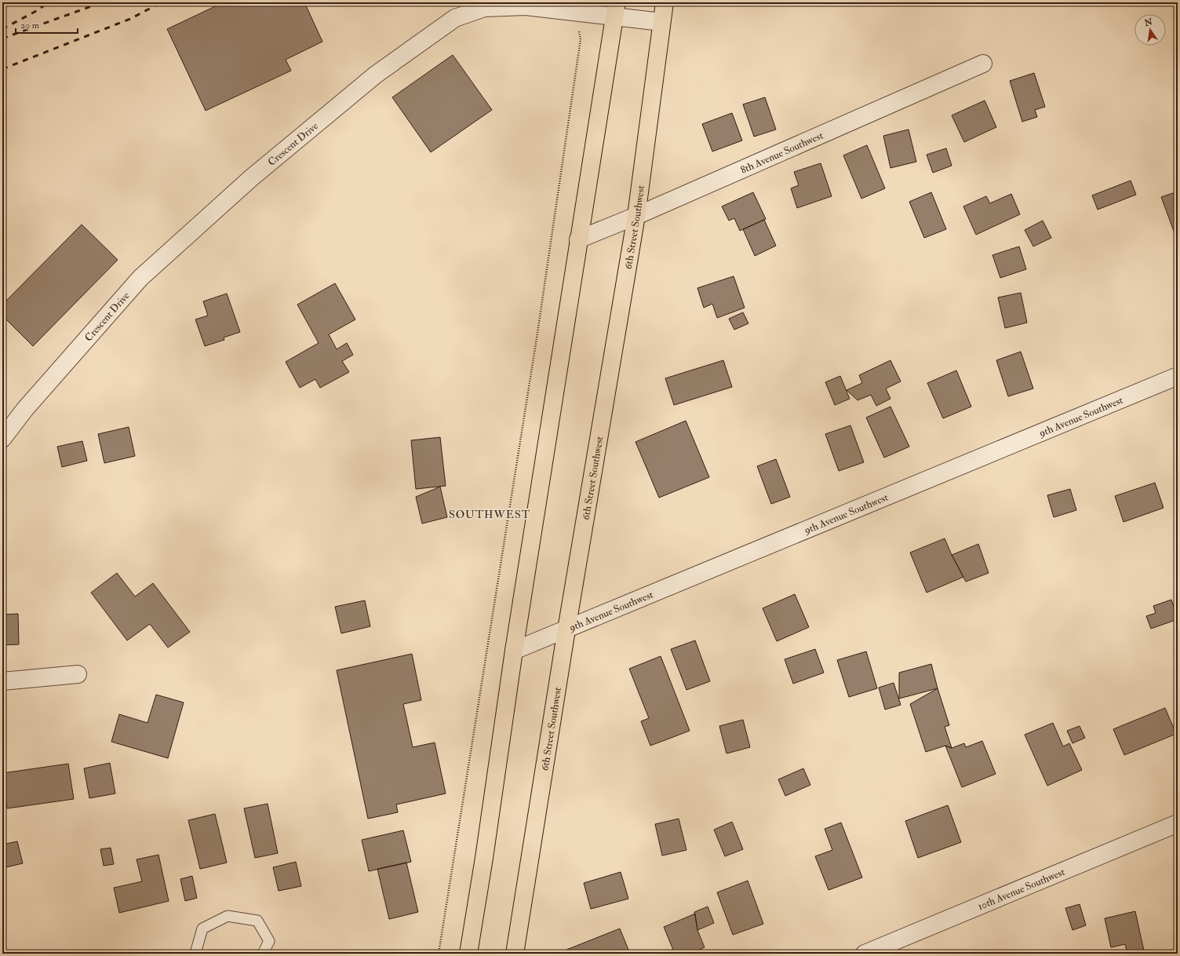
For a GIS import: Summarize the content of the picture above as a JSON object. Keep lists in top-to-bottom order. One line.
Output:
{"streets":{"main road":["6th Street Southwest"],"street":["Crescent Drive","8th Avenue Southwest","9th Avenue Southwest","10th Avenue Southwest"]},"crossings":[["Crescent Drive","6th Street Southwest"],["8th Avenue Southwest","6th Street Southwest"],["6th Street Southwest","9th Avenue Southwest"]],"districts":["SOUTHWEST"],"scale_bar":"20 m","north":"top"}
